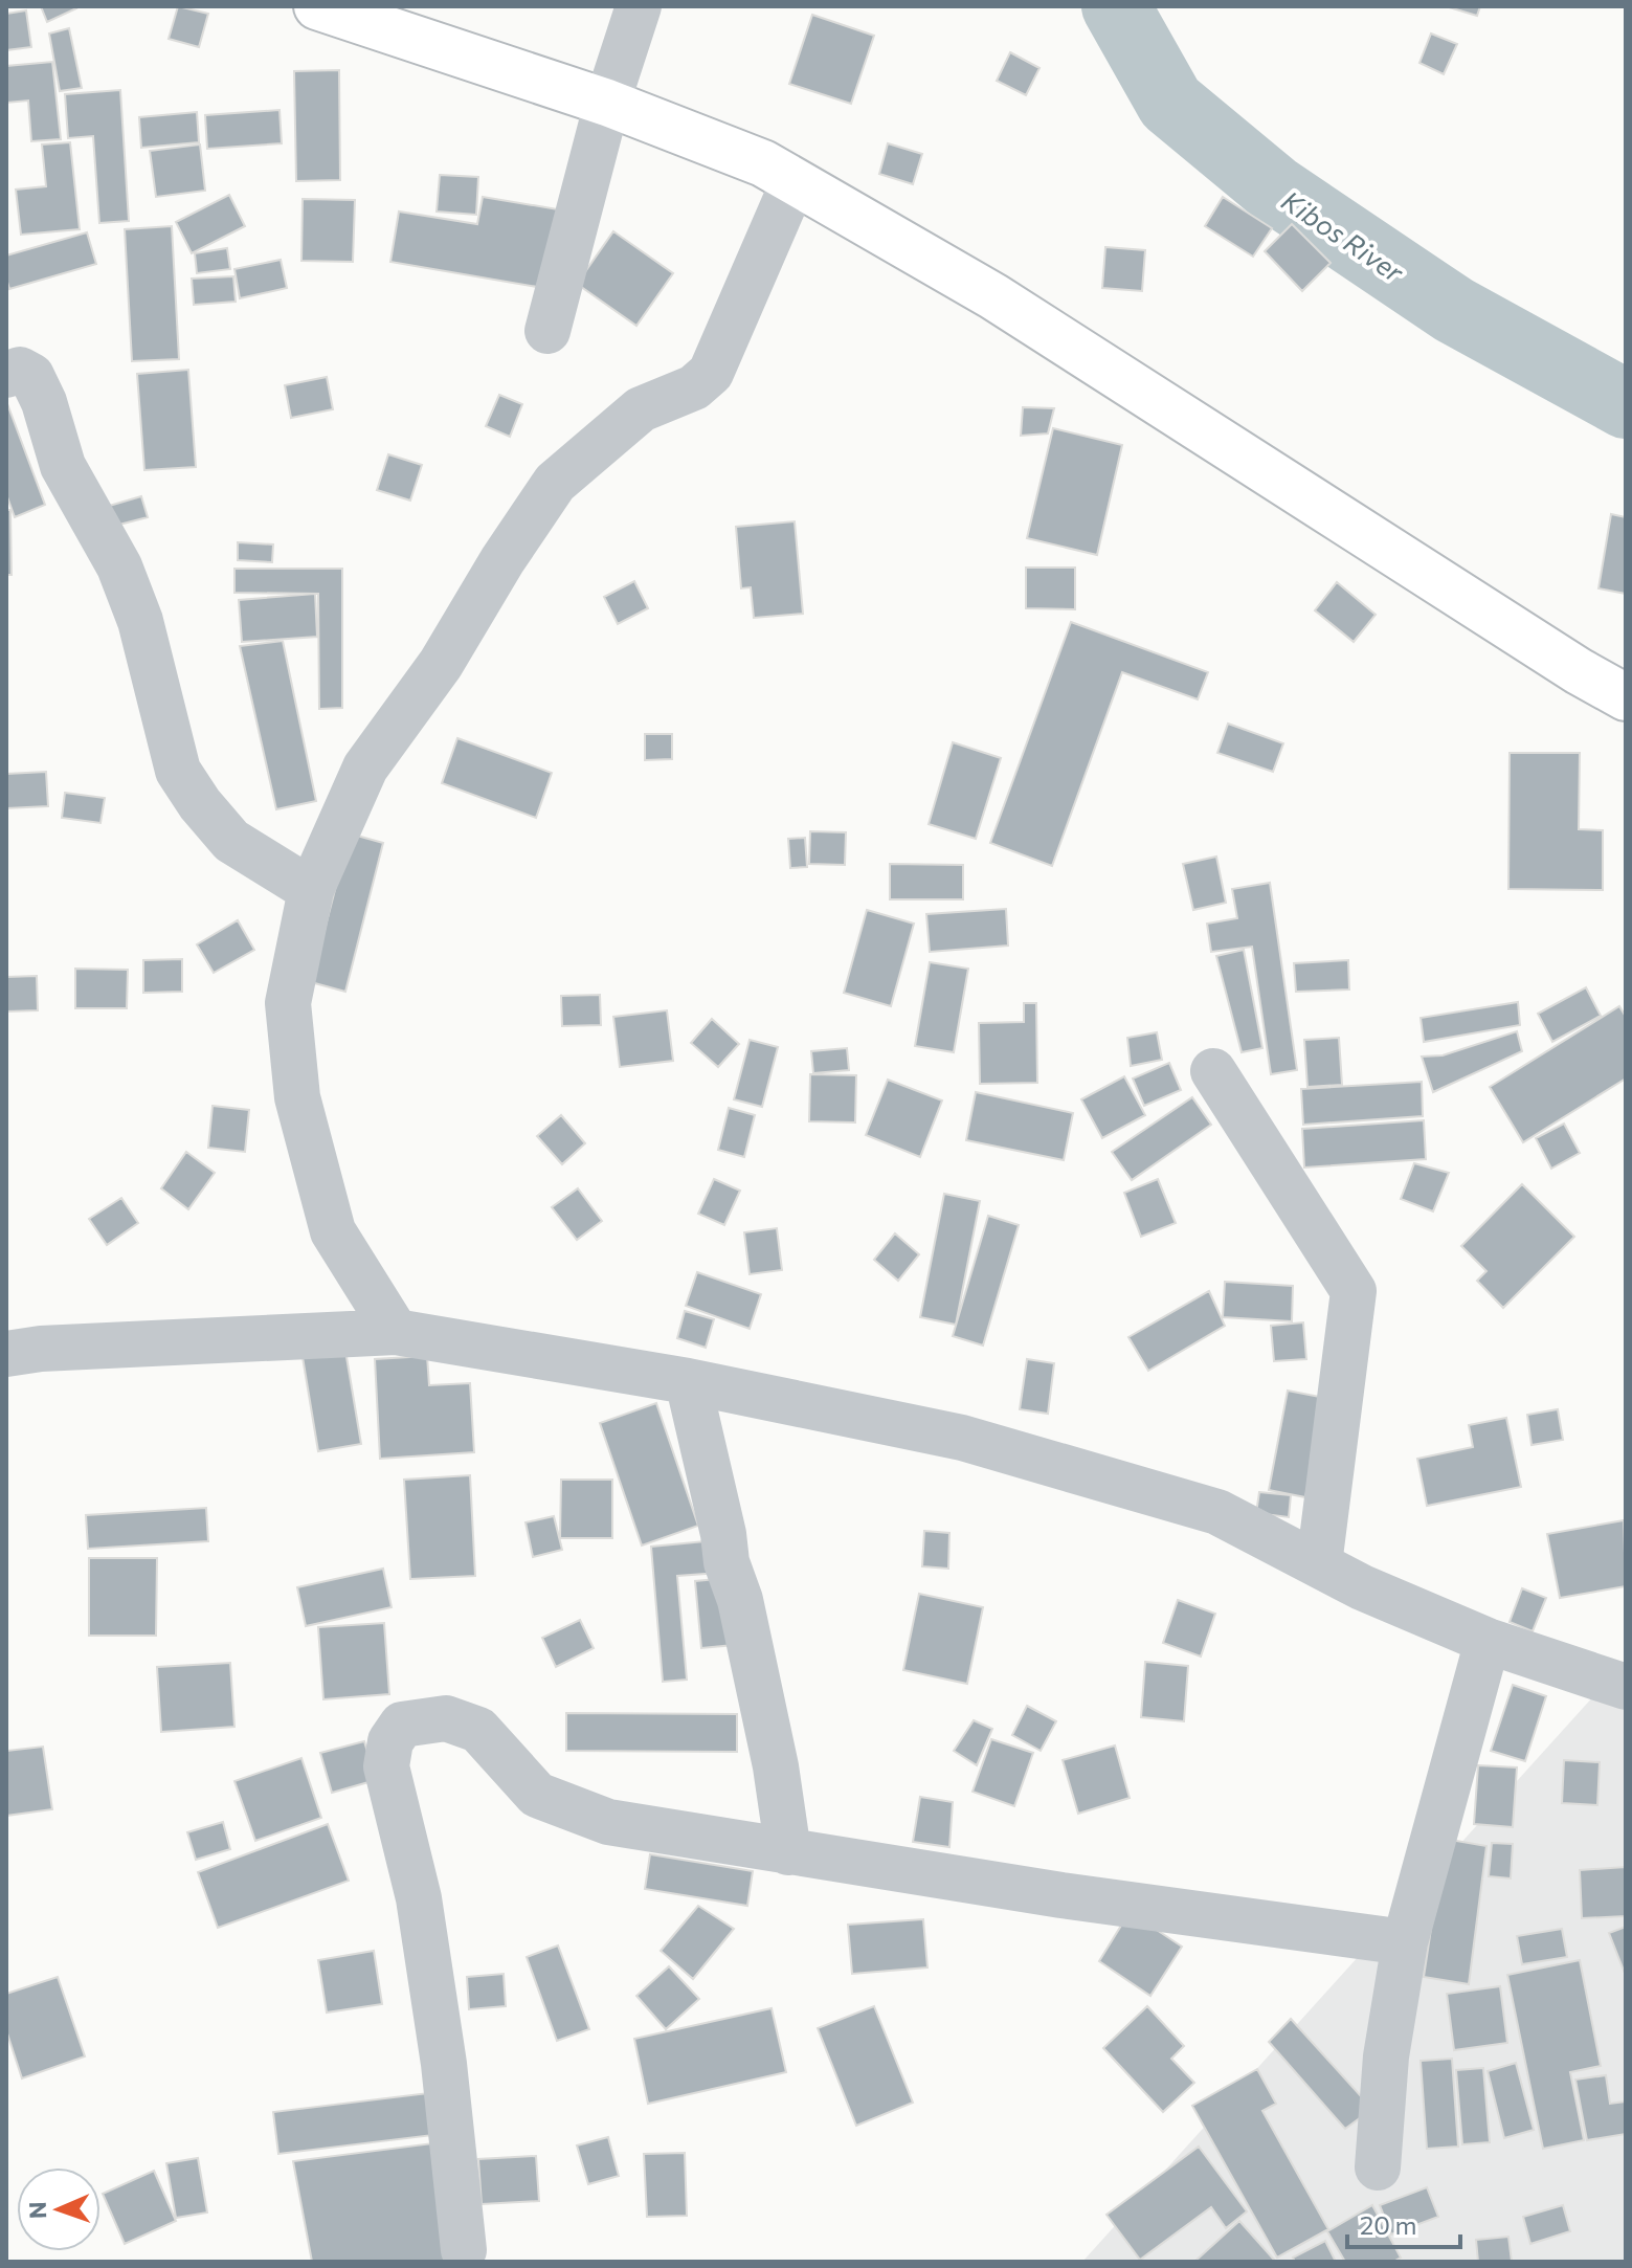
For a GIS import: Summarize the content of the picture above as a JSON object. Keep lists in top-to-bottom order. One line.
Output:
{"water":["Kibos River"],"scale_bar":"20 m","north":"left"}
